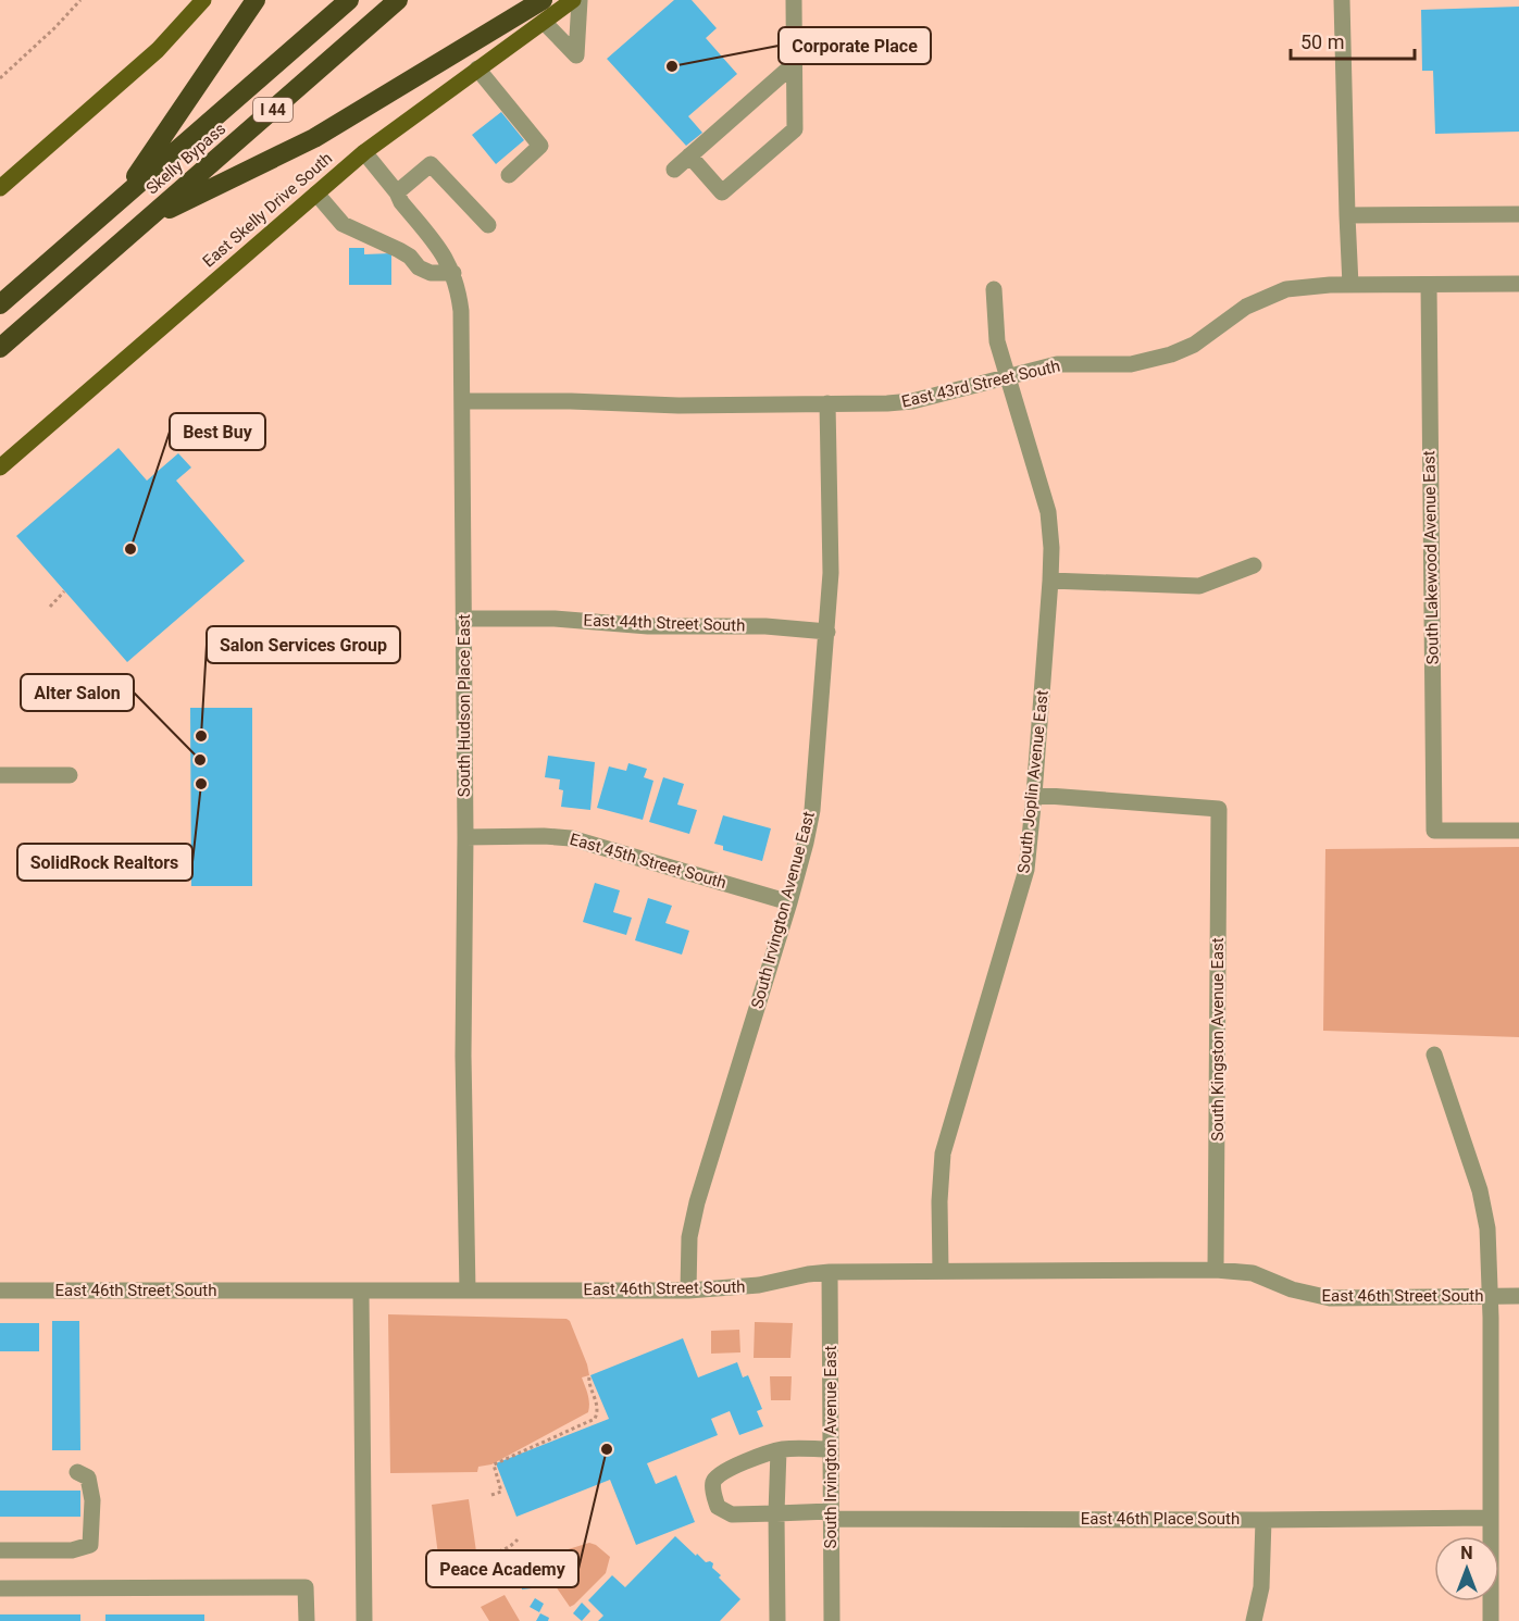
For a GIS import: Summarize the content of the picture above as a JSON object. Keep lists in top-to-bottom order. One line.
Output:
{"streets":{"highway":["I 44","Skelly Bypass"],"main road":["East Skelly Drive South"],"street":["East 43rd Street South","South Lakewood Avenue East","East 44th Street South","South Hudson Place East","South Joplin Avenue East","East 45th Street South","South Irvington Avenue East","South Kingston Avenue East","East 46th Street South","East 46th Place South"]},"crossings":[["East Skelly Drive South","South Hudson Place East"],["East 43rd Street South","South Lakewood Avenue East"],["East 43rd Street South","South Hudson Place East"],["East 43rd Street South","South Joplin Avenue East"],["East 43rd Street South","South Irvington Avenue East"],["East 44th Street South","South Hudson Place East"],["East 44th Street South","South Irvington Avenue East"],["South Hudson Place East","East 45th Street South"],["South Hudson Place East","East 46th Street South"],["South Joplin Avenue East","South Kingston Avenue East"],["South Joplin Avenue East","East 46th Street South"],["East 45th Street South","South Irvington Avenue East"],["South Irvington Avenue East","East 46th Street South"],["South Irvington Avenue East","East 46th Place South"],["South Kingston Avenue East","East 46th Street South"]],"places":["Corporate Place","Best Buy","Salon Services Group","Alter Salon","SolidRock Realtors","Peace Academy"],"scale_bar":"50 m","north":"top"}
